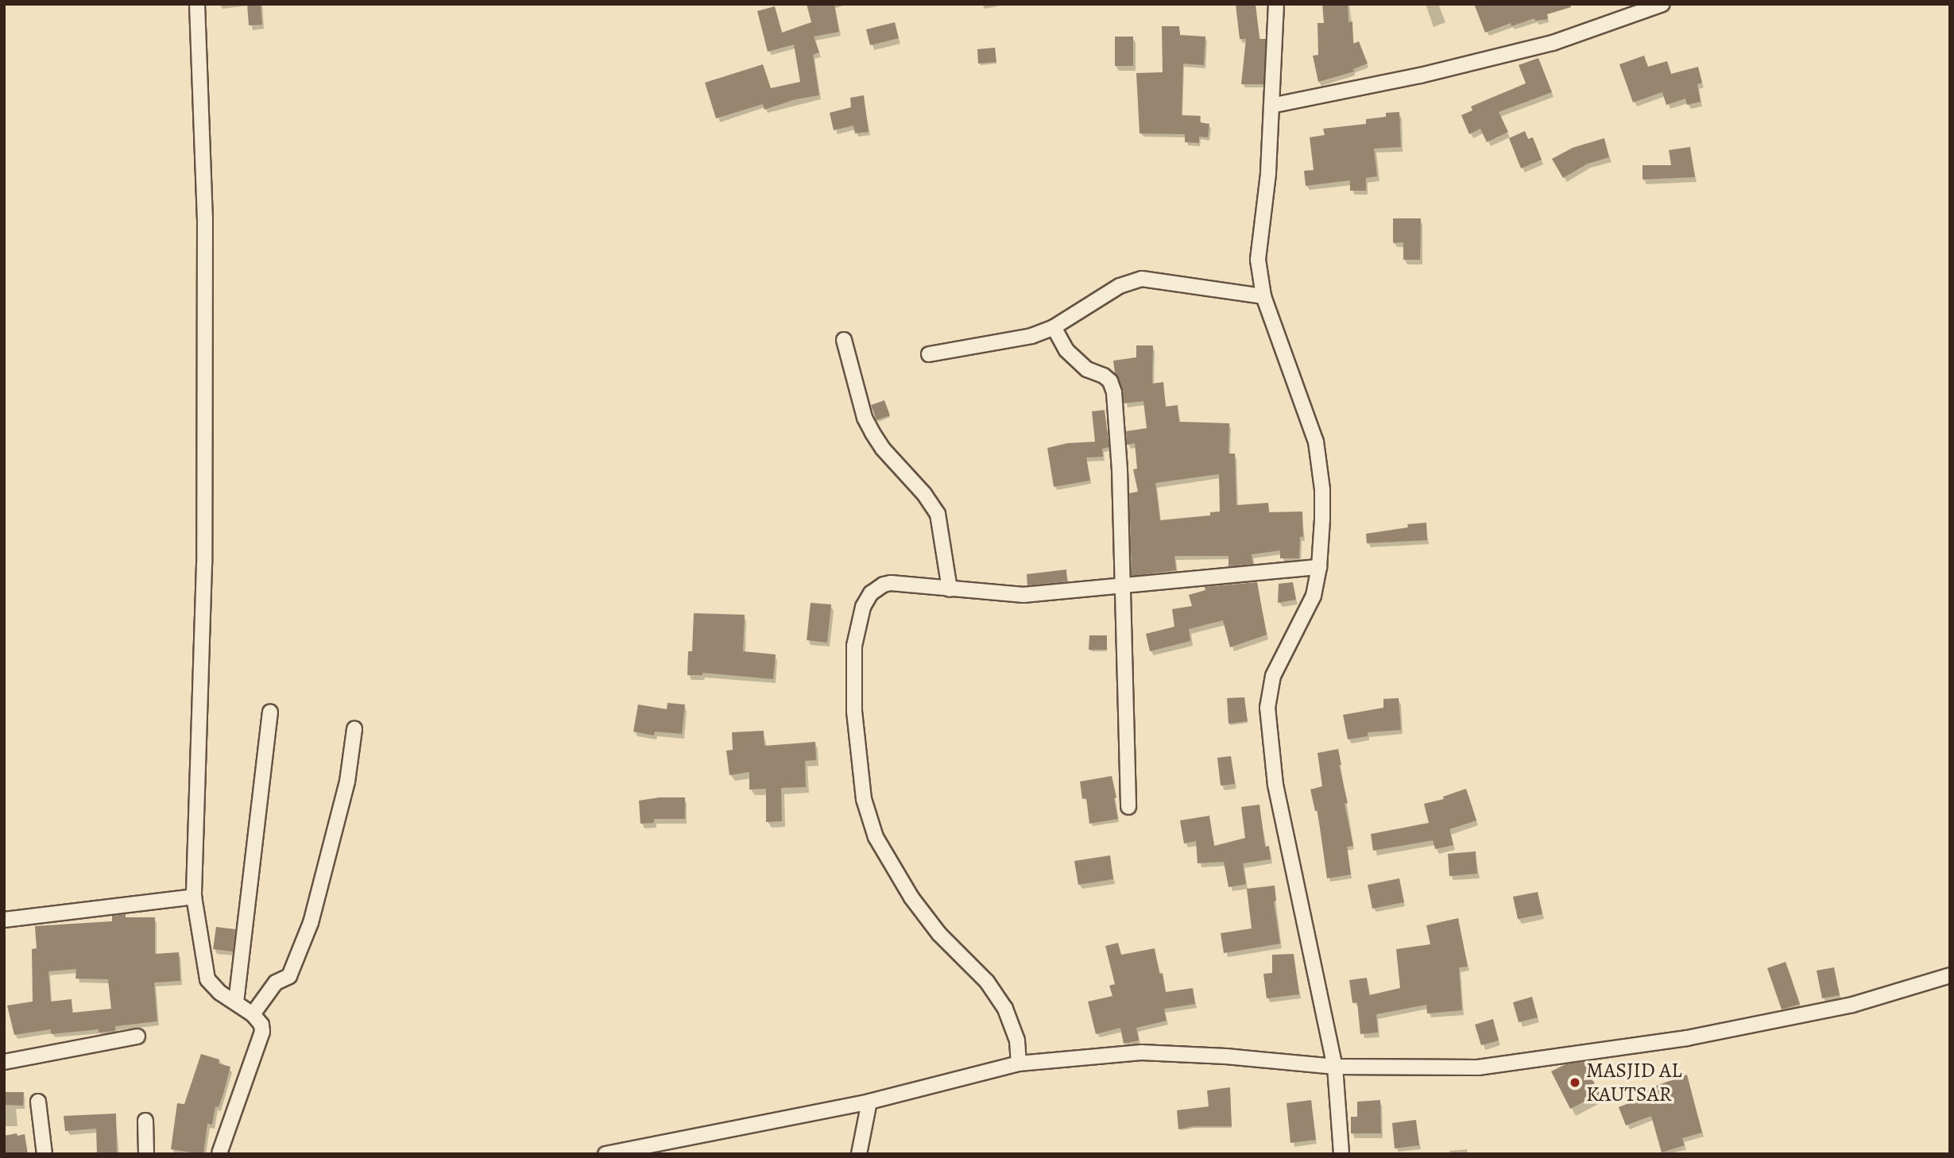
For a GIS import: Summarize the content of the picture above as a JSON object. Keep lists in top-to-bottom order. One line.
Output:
{"places":["MASJID AL KAUTSAR"]}
